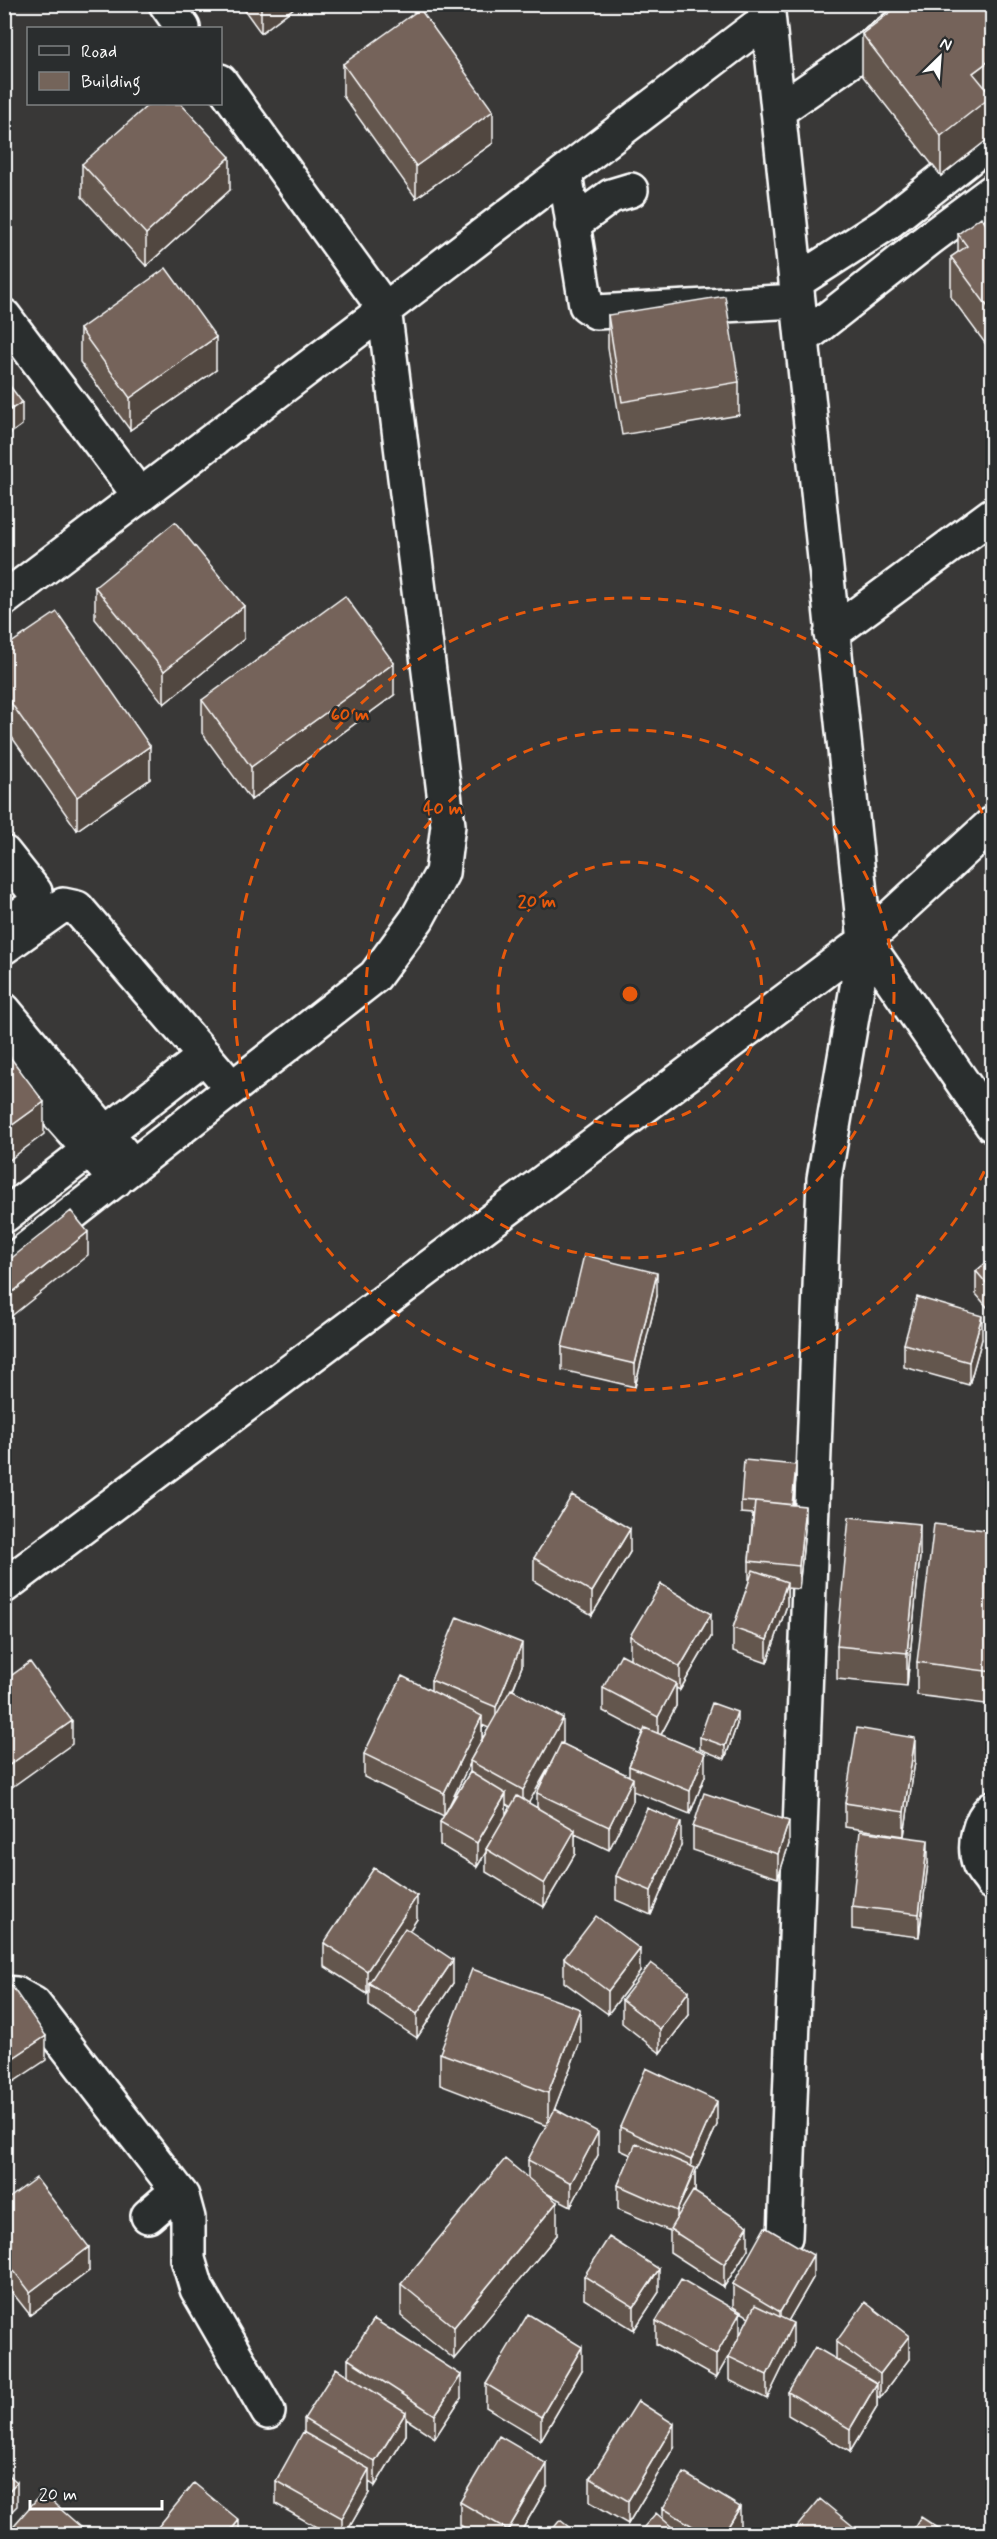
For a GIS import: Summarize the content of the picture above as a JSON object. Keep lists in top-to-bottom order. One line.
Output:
{"legend":["Road","Building"],"scale_bar":"20 m","north":"top right","rings":["60 m","40 m","20 m"]}
